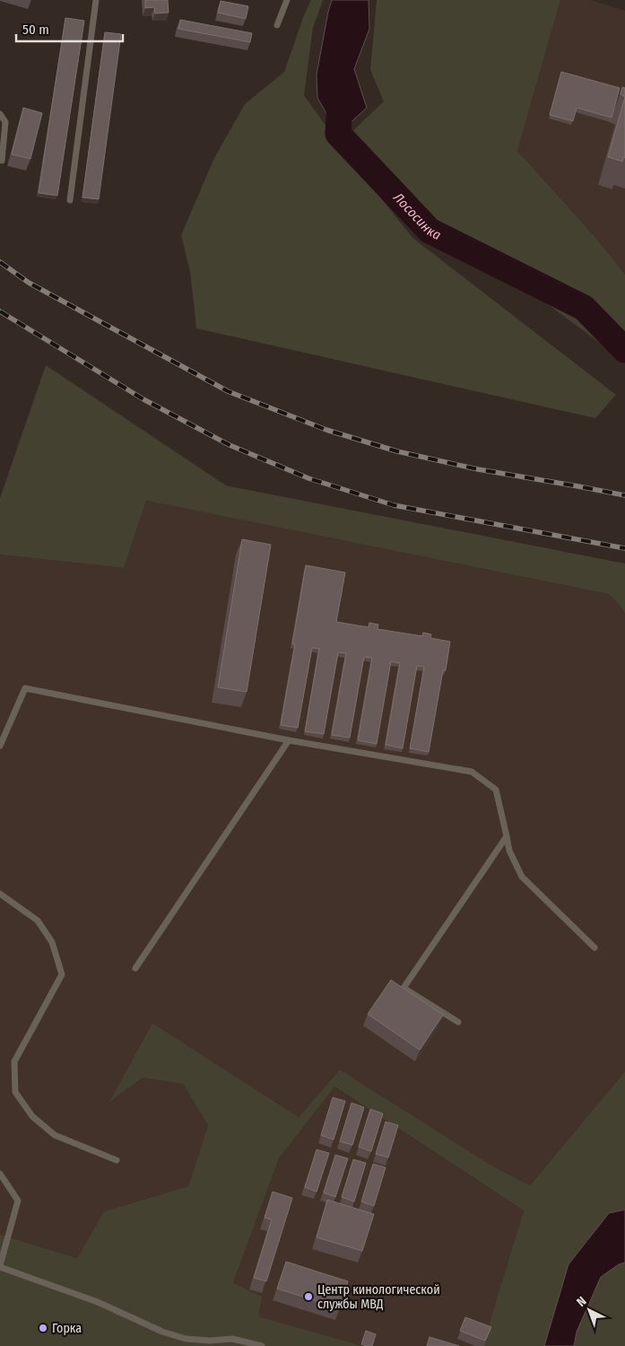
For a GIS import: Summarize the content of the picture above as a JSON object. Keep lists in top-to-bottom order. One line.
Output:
{"water":["Лососинка"],"places":["Центр кинологической службы МВД","Горка"],"scale_bar":"50 m","north":"top left"}
